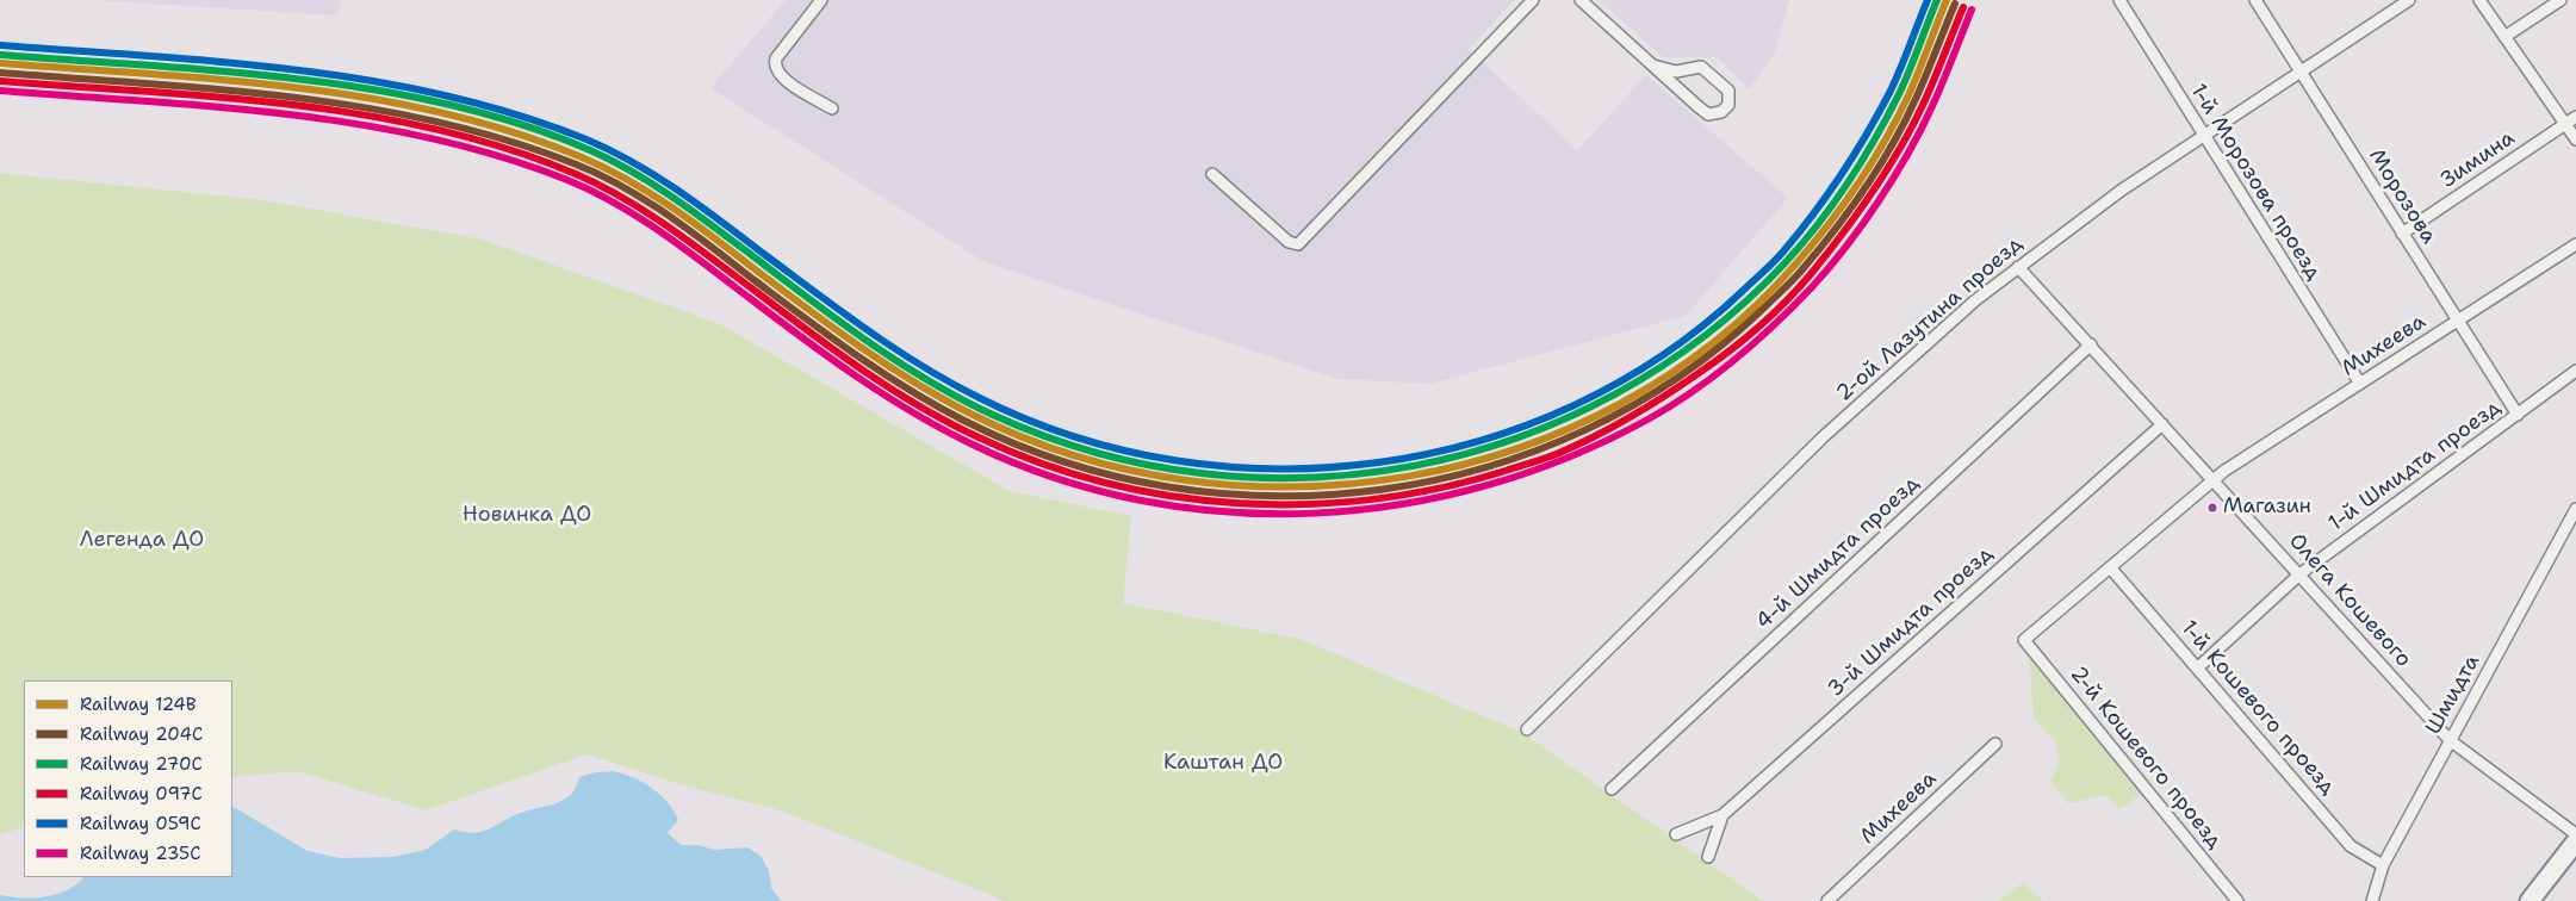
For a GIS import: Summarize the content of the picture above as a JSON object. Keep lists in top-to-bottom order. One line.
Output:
{"streets":{"street":["Зимина","1-й Морозова проезд","Морозова","2-ой Лазутина проезд","Михеева","1-й Шмидта проезд","4-й Шмидта проезд","Олега Кошевого","3-й Шмидта проезд","Шмидта","1-й Кошевого проезд","2-й Кошевого проезд"]},"crossings":[["Зимина","Морозова"],["1-й Морозова проезд","2-ой Лазутина проезд"],["1-й Морозова проезд","Михеева"],["Морозова","2-ой Лазутина проезд"],["Морозова","Михеева"],["Морозова","1-й Шмидта проезд"],["2-ой Лазутина проезд","Олега Кошевого"],["Михеева","Олега Кошевого"],["1-й Шмидта проезд","Олега Кошевого"],["1-й Шмидта проезд","1-й Кошевого проезд"],["4-й Шмидта проезд","Олега Кошевого"],["Олега Кошевого","3-й Шмидта проезд"],["Олега Кошевого","Шмидта"],["Шмидта","1-й Кошевого проезд"],["1-й Кошевого проезд","2-й Кошевого проезд"]],"parks":["Новинка ДО","Легенда ДО","Каштан ДО"],"places":["Магазин"],"lines":["rail line 124В","rail line 270С","rail line 059С","rail line 204С","rail line 097С","rail line 235С"],"legend":["Railway 124В","Railway 204С","Railway 270С","Railway 097С","Railway 059С","Railway 235С"]}
